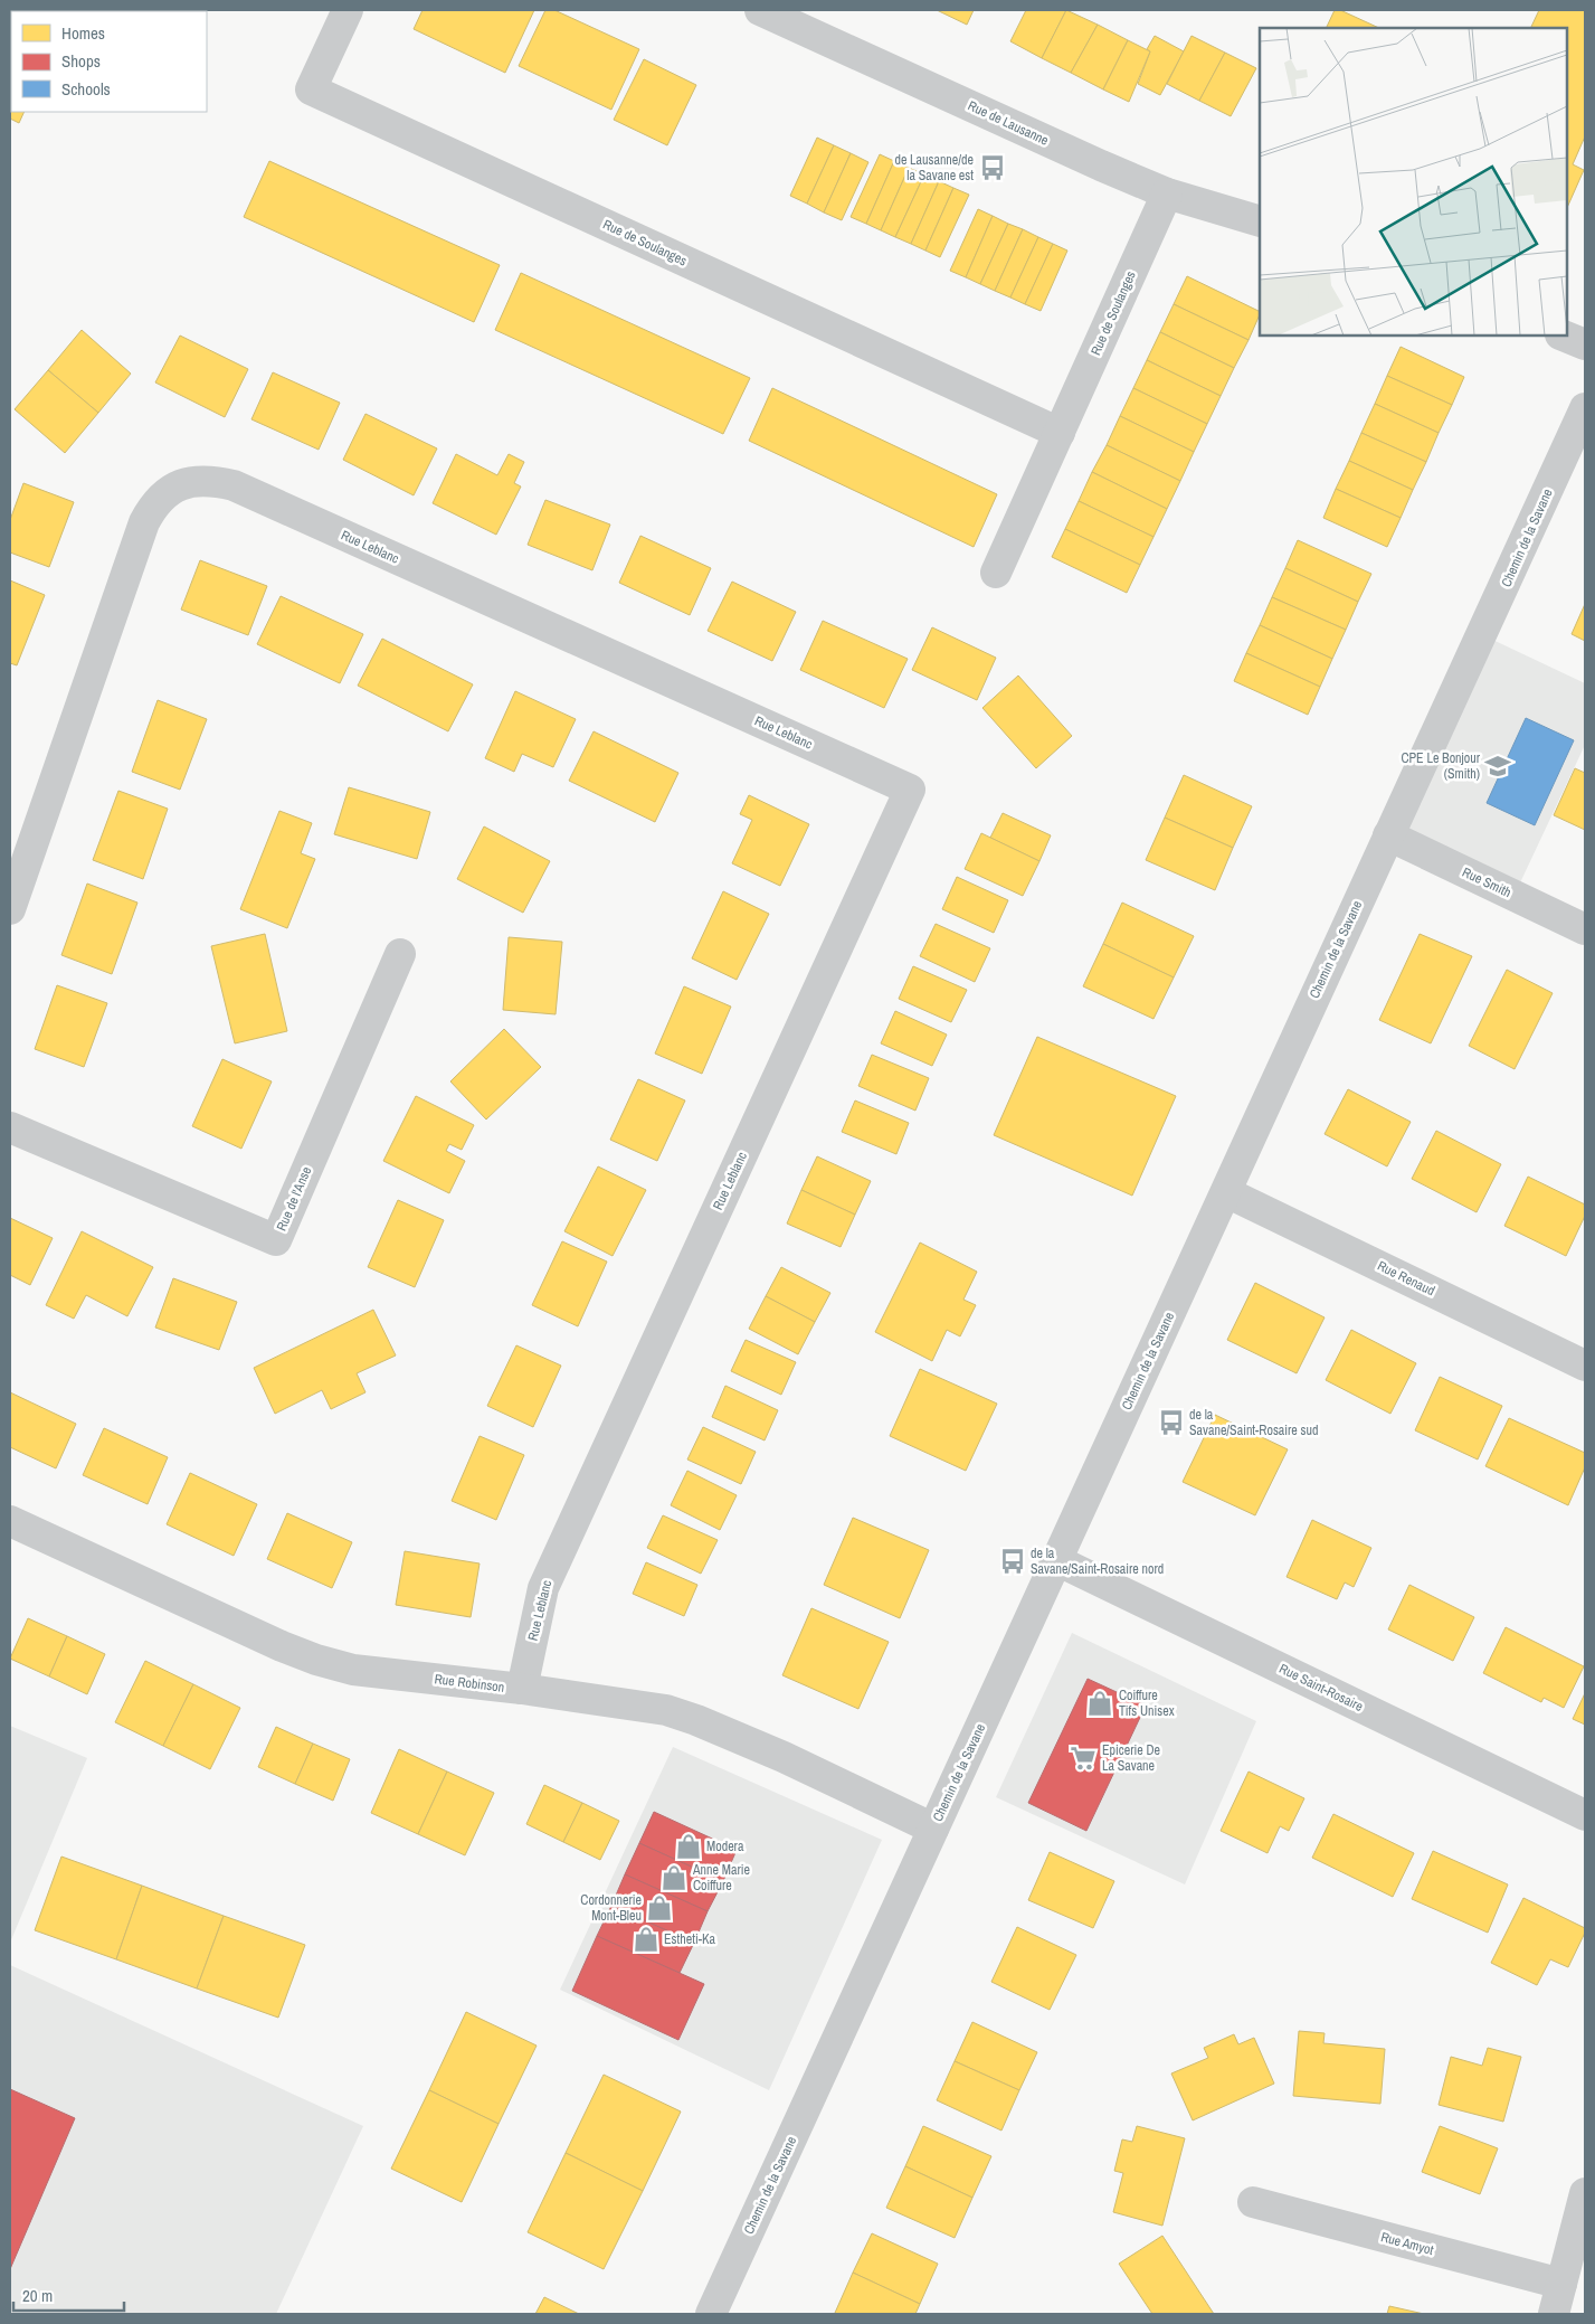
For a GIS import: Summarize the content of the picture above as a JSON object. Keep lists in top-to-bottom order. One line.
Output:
{"streets":{"street":["Rue de Lausanne","Rue de Soulanges","Chemin de la Savane","Rue Leblanc","Rue Smith","Rue de l'Anse","Rue Renaud","Rue Robinson","Rue Saint-Rosaire","Rue Amyot"]},"crossings":[["Rue de Lausanne","Rue de Soulanges"],["Chemin de la Savane","Rue Smith"],["Chemin de la Savane","Rue Renaud"],["Chemin de la Savane","Rue Robinson"],["Chemin de la Savane","Rue Saint-Rosaire"],["Rue Leblanc","Rue Robinson"]],"places":{"bus stop":["de Lausanne/de la Savane est","de la Savane/Saint-Rosaire sud","de la Savane/Saint-Rosaire nord"],"school or university":["CPE Le Bonjour (Smith)"],"shop":["Coiffure Tifs Unisex","Modera","Anne Marie Coiffure","Cordonnerie Mont-Bleu","Estheti-Ka"],"supermarket":["Epicerie De La Savane"]},"legend":["Homes","Shops","Schools"],"scale_bar":"20 m"}
